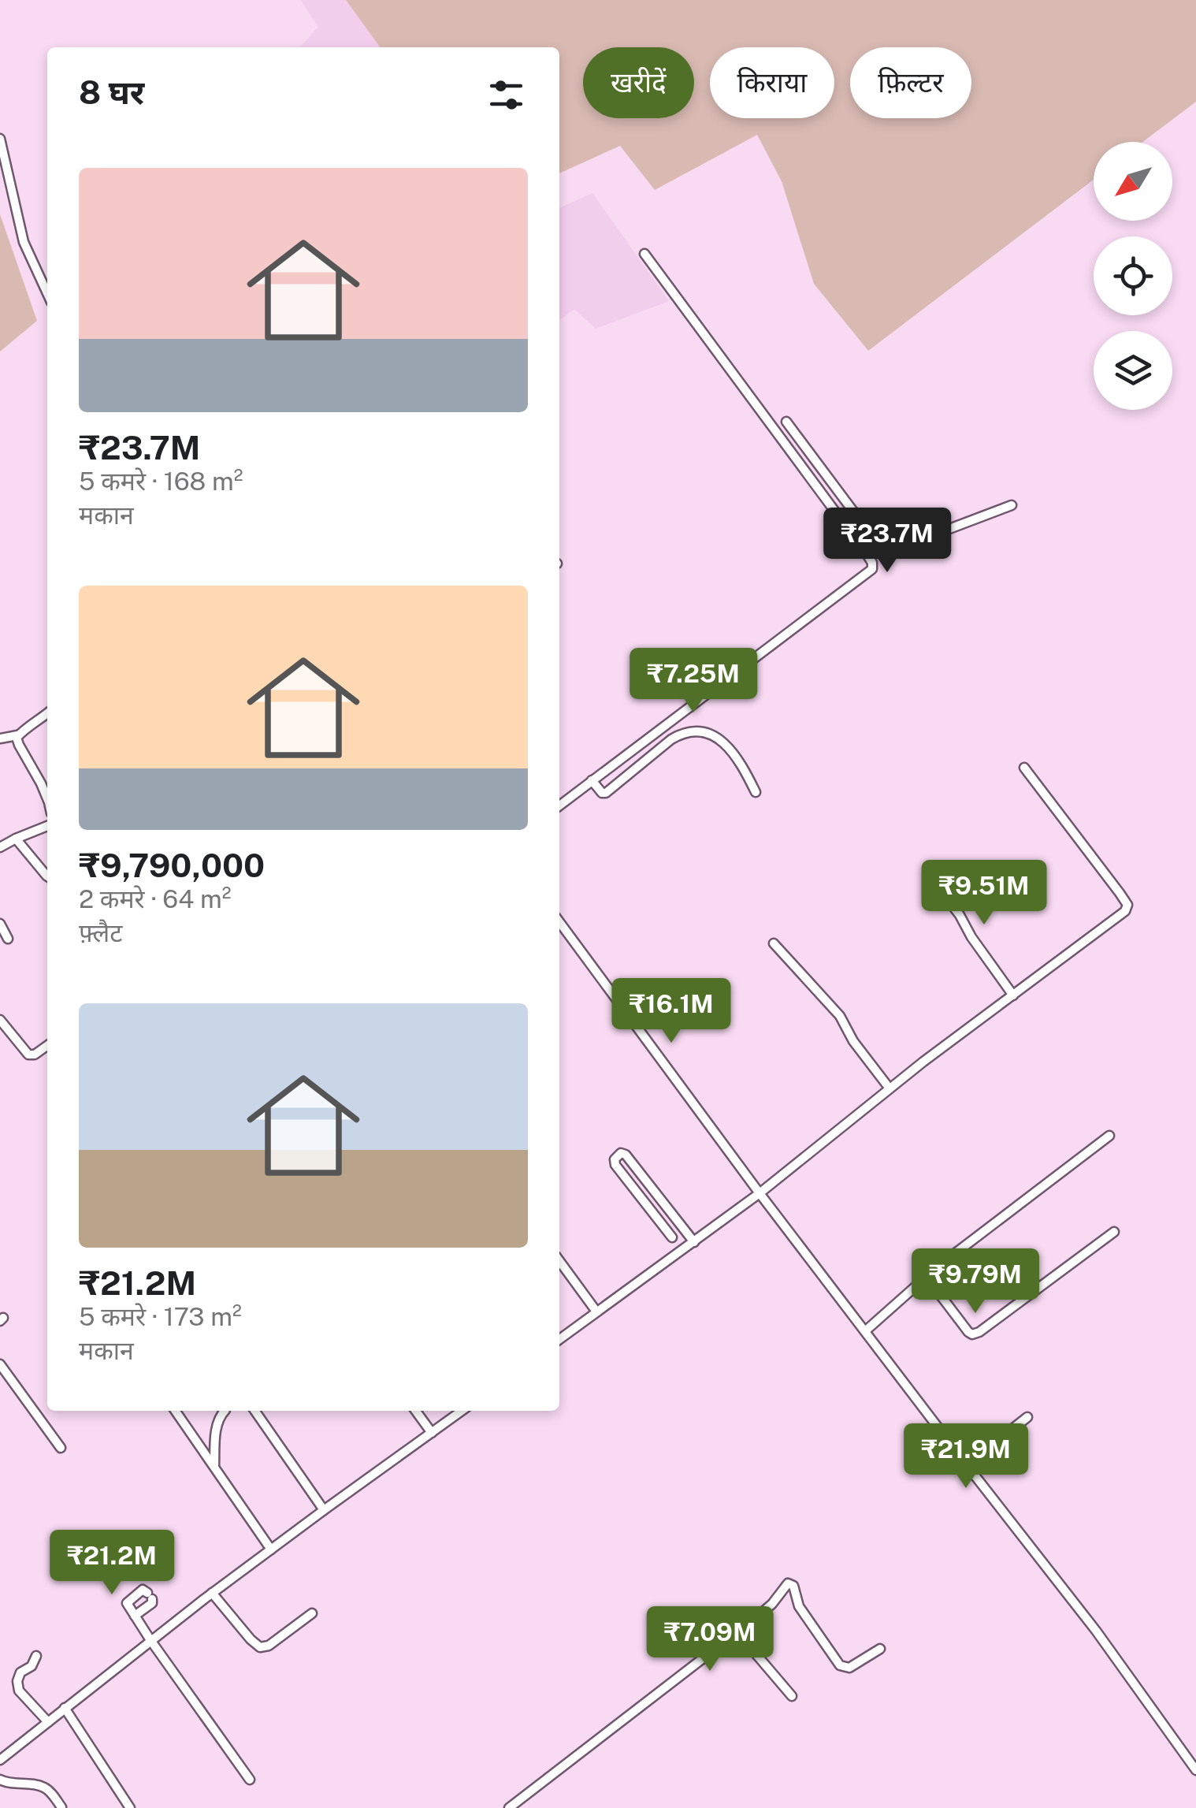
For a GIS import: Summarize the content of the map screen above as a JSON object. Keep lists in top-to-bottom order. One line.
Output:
{"north":"bottom left","page":{"chip":["खरीदें","किराया","फ़िल्टर"],"heading":"8 घर","list":[{"name":"₹23.7M","note":"5 कमरे · 168 m² · मकान"},{"name":"₹9,790,000","note":"2 कमरे · 64 m² · फ़्लैट"},{"name":"₹21.2M","note":"5 कमरे · 173 m² · मकान"}],"price":["₹23.7M","₹7.25M","₹9.51M","₹16.1M","₹9.79M","₹21.9M","₹21.2M","₹7.09M"]}}
